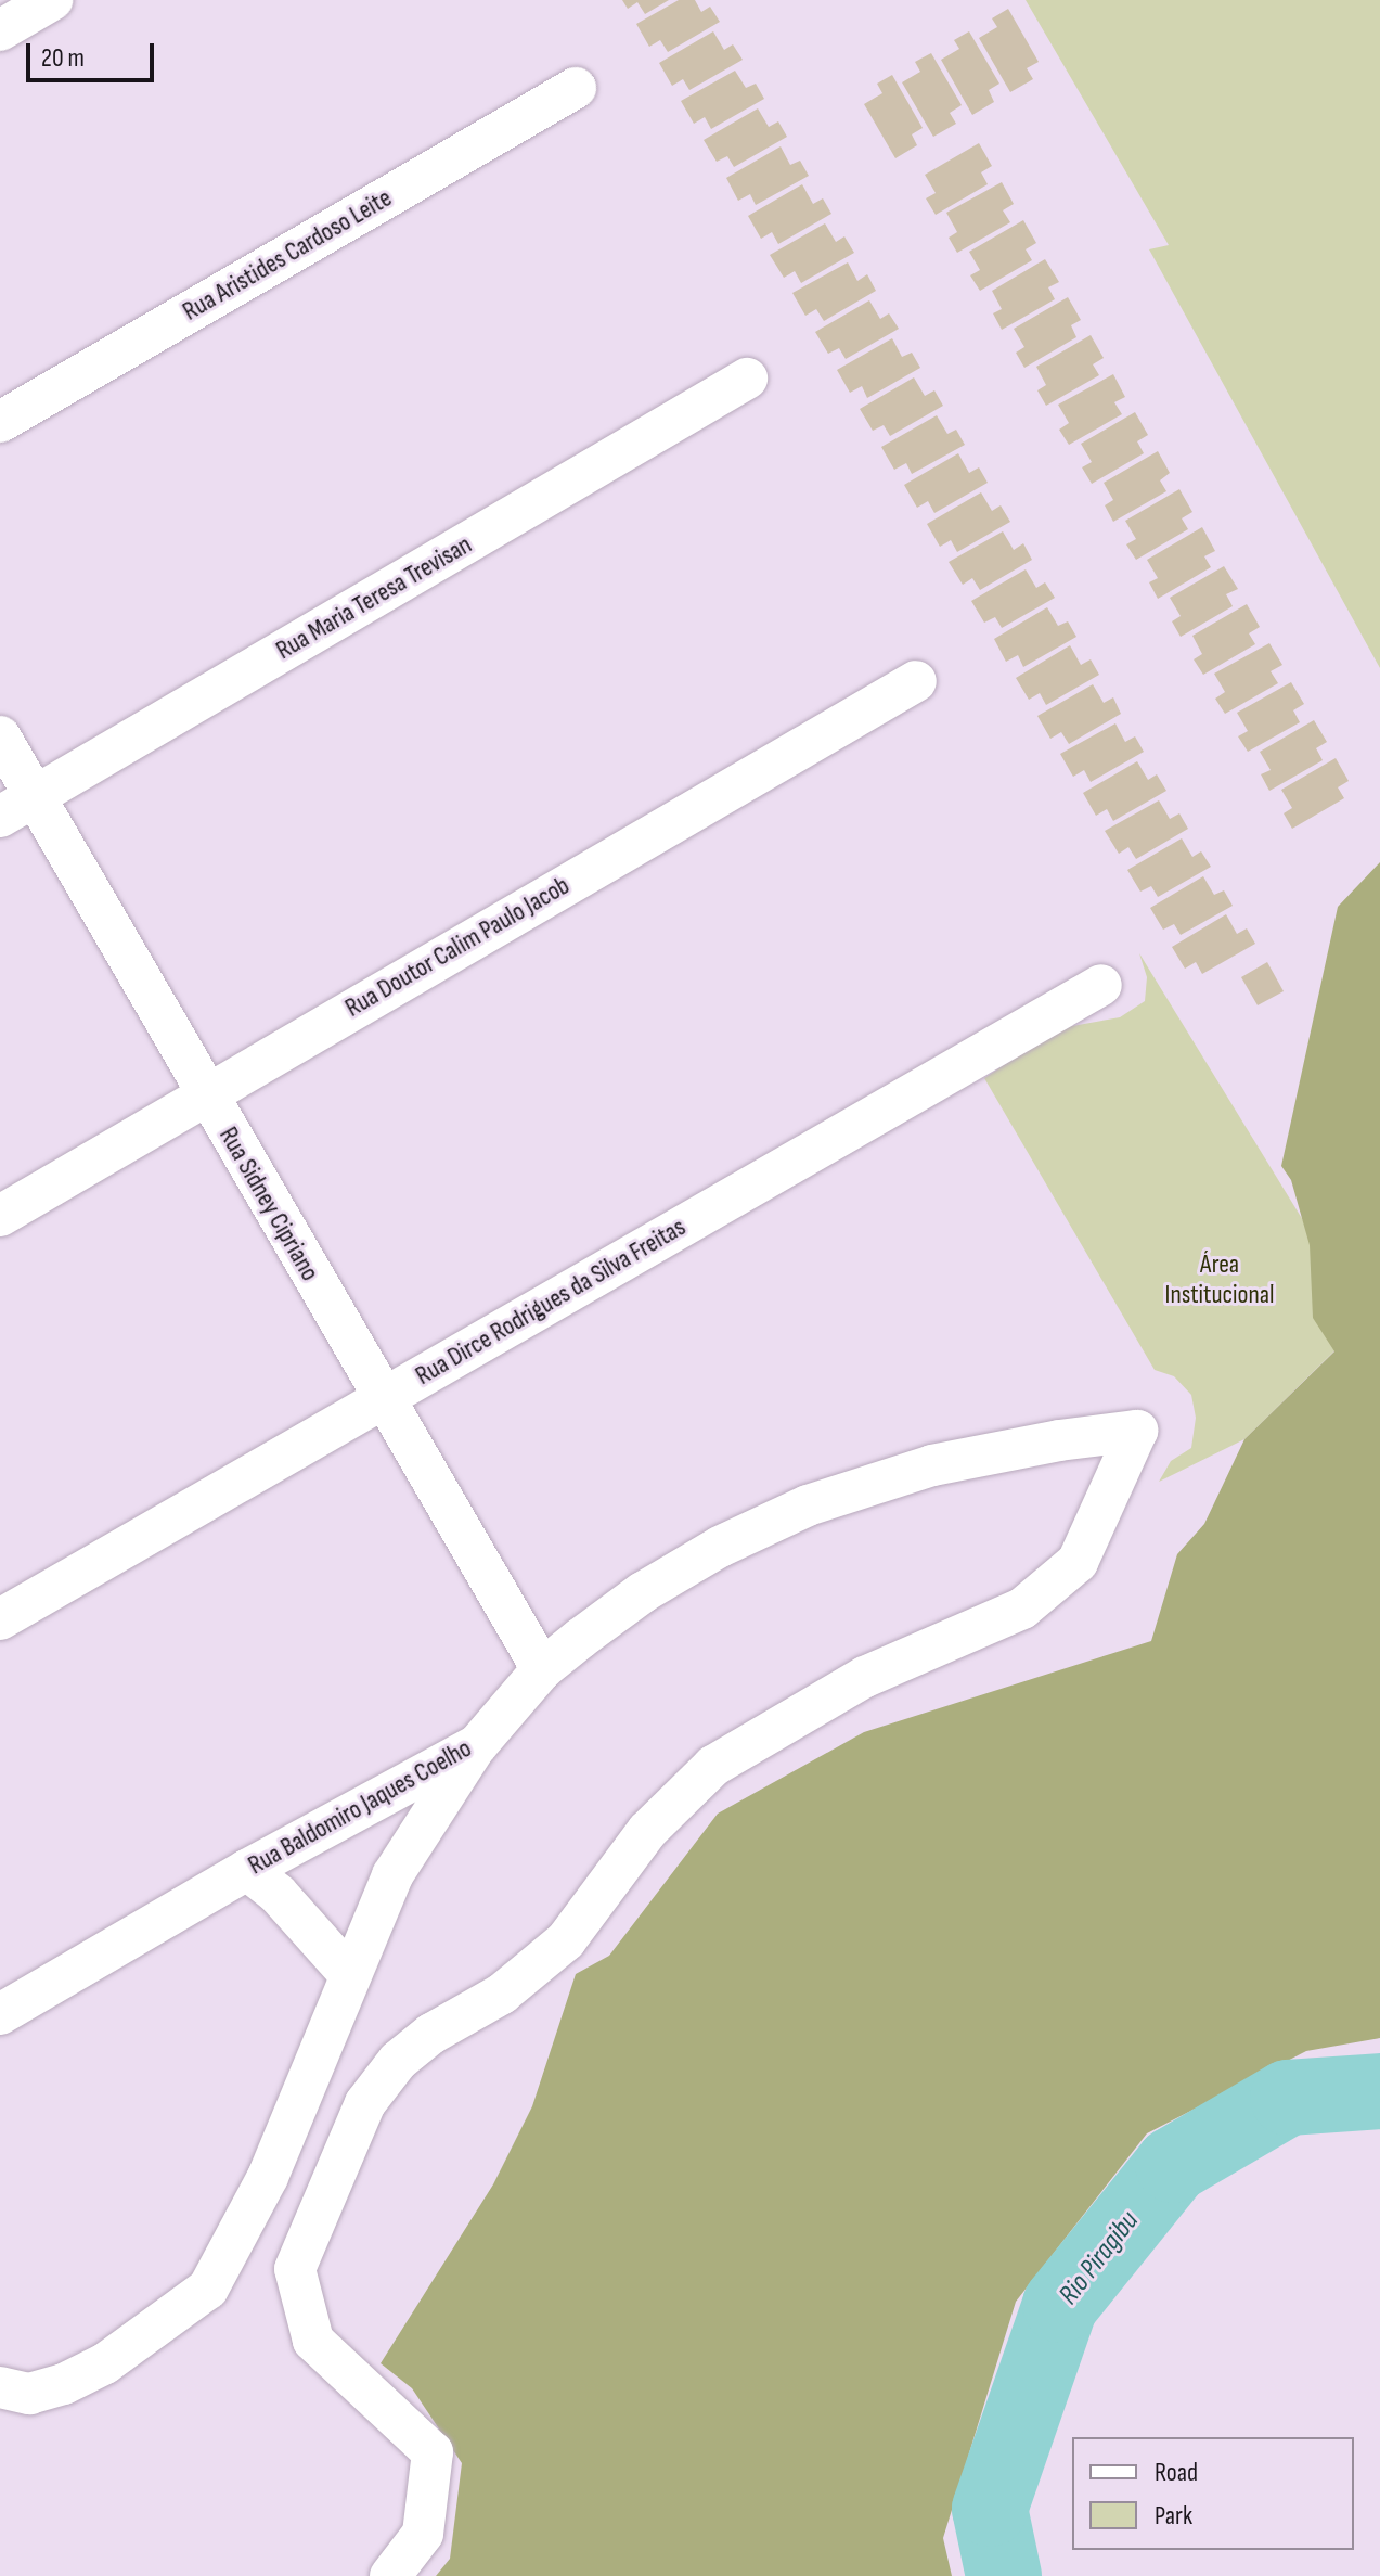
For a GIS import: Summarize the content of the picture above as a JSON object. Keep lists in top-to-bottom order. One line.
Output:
{"streets":{"street":["Rua Aristides Cardoso Leite","Rua Maria Teresa Trevisan","Rua Doutor Calim Paulo Jacob","Rua Sidney Cipriano","Rua Dirce Rodrigues da Silva Freitas","Rua Baldomiro Jaques Coelho"]},"crossings":[["Rua Maria Teresa Trevisan","Rua Sidney Cipriano"],["Rua Doutor Calim Paulo Jacob","Rua Sidney Cipriano"],["Rua Sidney Cipriano","Rua Dirce Rodrigues da Silva Freitas"],["Rua Sidney Cipriano","Rua Baldomiro Jaques Coelho"]],"water":["Rio Piragibu"],"parks":["Área Institucional"],"legend":["Road","Park"],"scale_bar":"20 m"}
